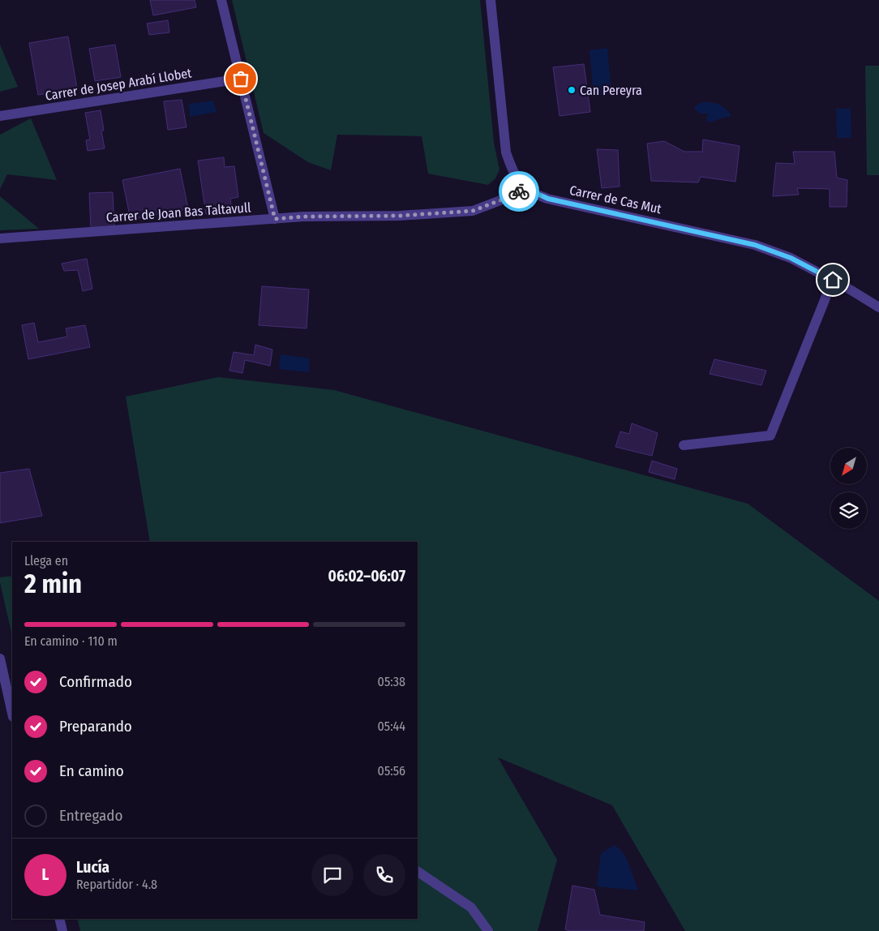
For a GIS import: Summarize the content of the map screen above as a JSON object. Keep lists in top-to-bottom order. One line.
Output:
{"streets":{"street":["Carrer de Josep Arabí Llobet","Carrer de Cas Mut","Carrer de Joan Bas Taltavull"]},"crossings":[["Carrer de Cas Mut","Carrer de Joan Bas Taltavull"]],"places":["Can Pereyra"],"north":"bottom left","page":{"heading":["2 min","Llega en","06:02–06:07"],"panel":["Lucía","Repartidor · 4.8"],"bar":"En camino · 110 m","list":[["Confirmado","05:38"],["Preparando","05:44"],["En camino","05:56"],"Entregado"],"round":"L"}}
